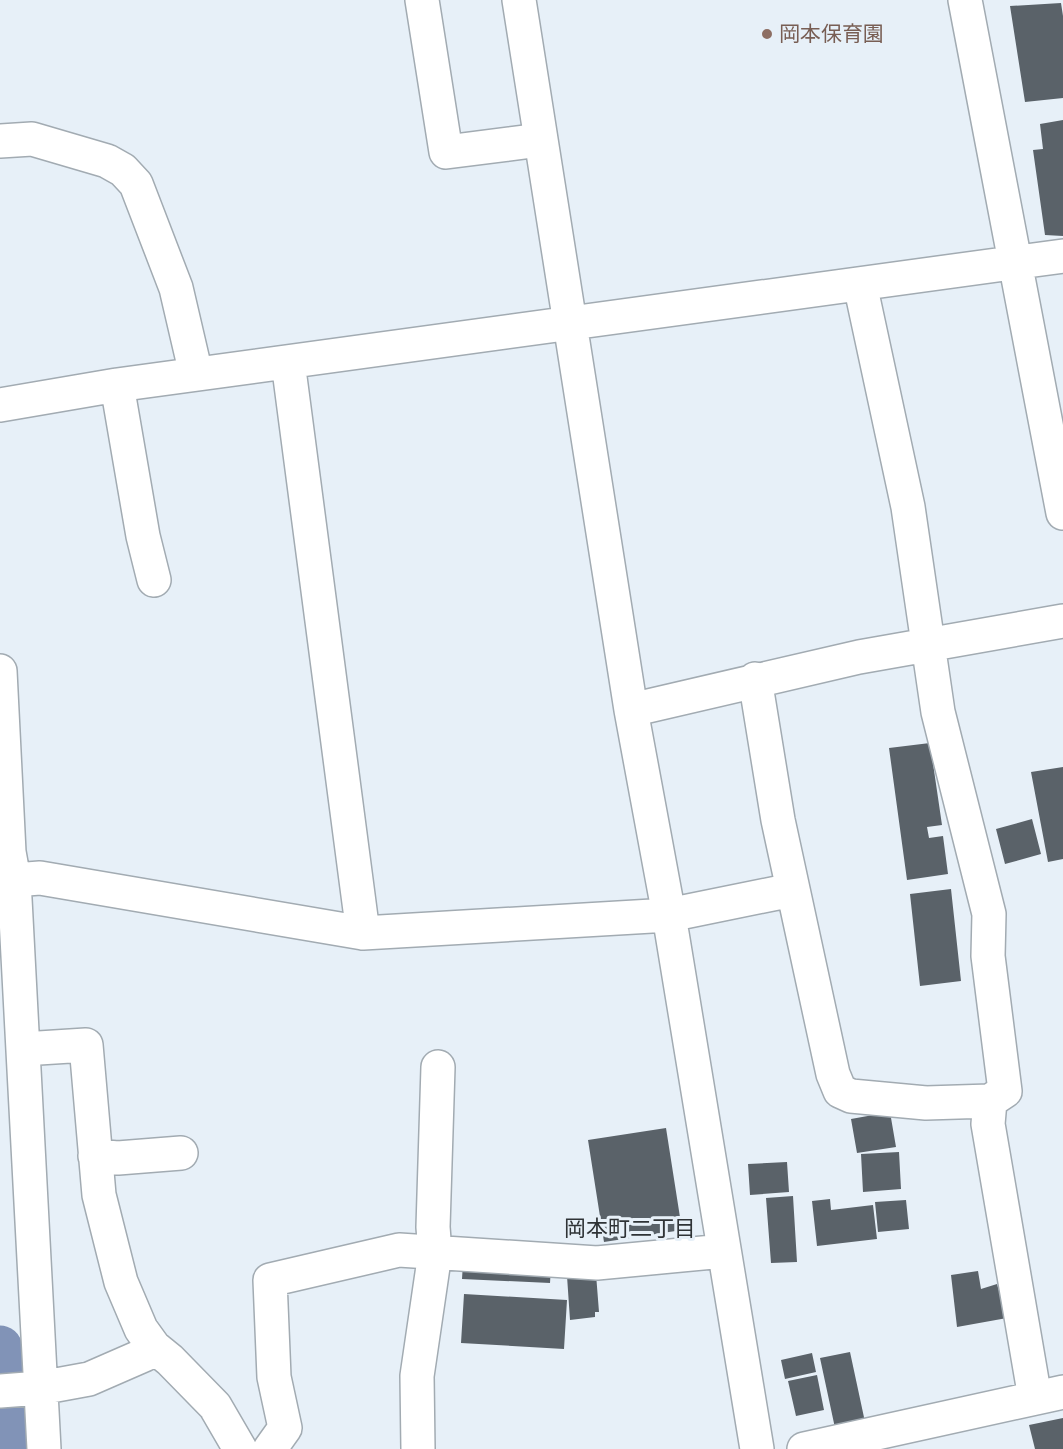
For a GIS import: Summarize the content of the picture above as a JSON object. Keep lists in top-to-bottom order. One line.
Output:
{"districts":["岡本町二丁目"],"places":["岡本保育園"]}
